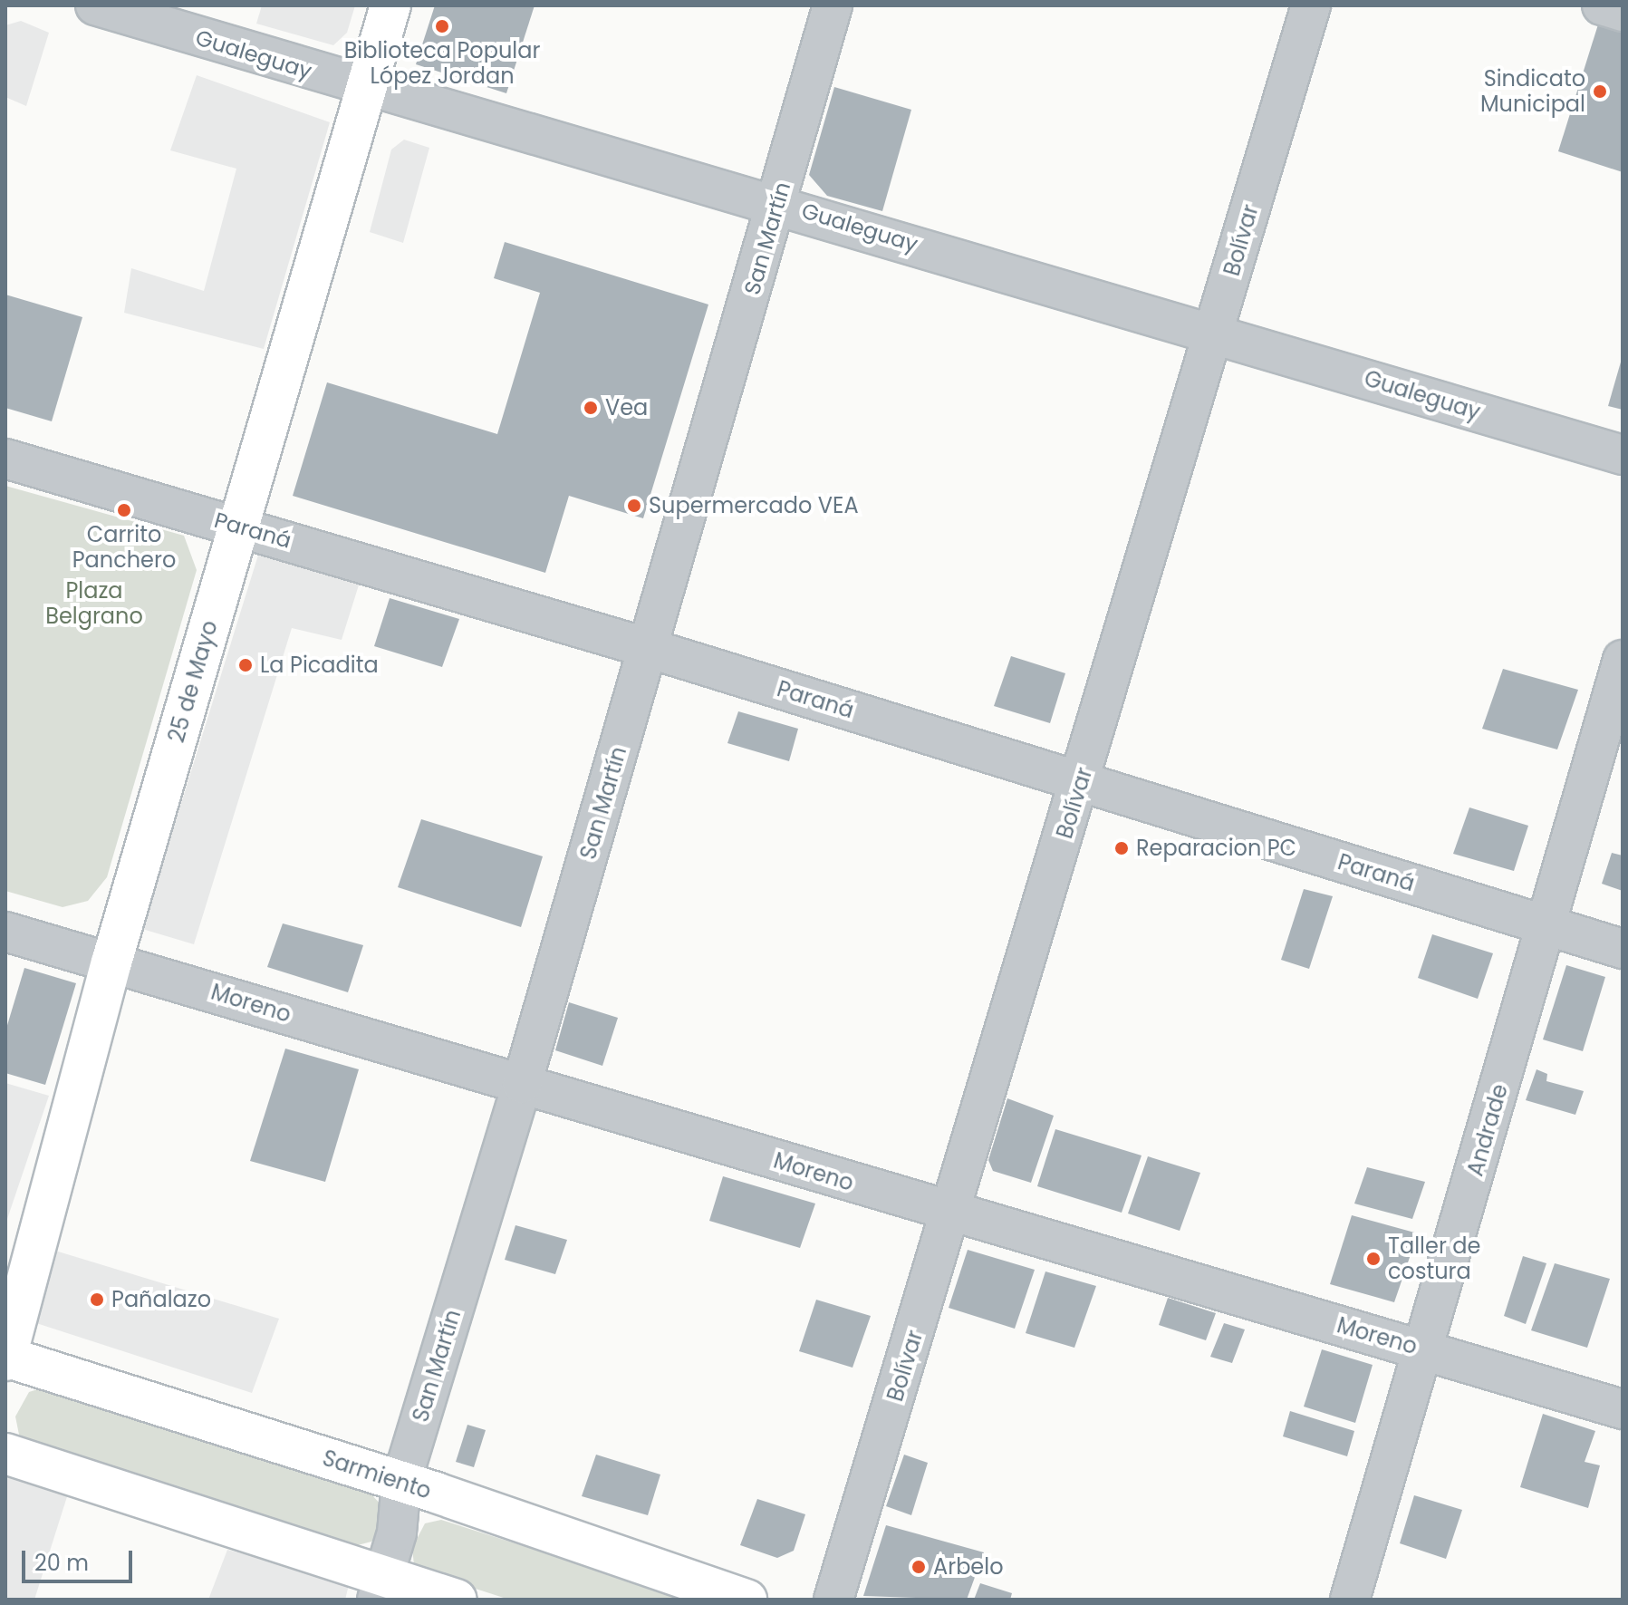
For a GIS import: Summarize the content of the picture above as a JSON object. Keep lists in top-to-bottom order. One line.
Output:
{"streets":{"street":["Gualeguay","San Martín","Bolívar","Paraná","25 de Mayo","Moreno","Andrade","Sarmiento"]},"crossings":[["Gualeguay","San Martín"],["Gualeguay","Bolívar"],["Gualeguay","25 de Mayo"],["San Martín","Paraná"],["San Martín","Moreno"],["San Martín","Sarmiento"],["Bolívar","Paraná"],["Bolívar","Moreno"],["Paraná","25 de Mayo"],["Paraná","Andrade"],["25 de Mayo","Moreno"],["25 de Mayo","Sarmiento"],["Moreno","Andrade"]],"parks":["Plaza Belgrano"],"places":["Biblioteca Popular López Jordan","Sindicato Municipal","Vea","Supermercado VEA","Carrito Panchero","La Picadita","Reparacion PC","Taller de costura","Pañalazo","Arbelo"],"scale_bar":"20 m"}
